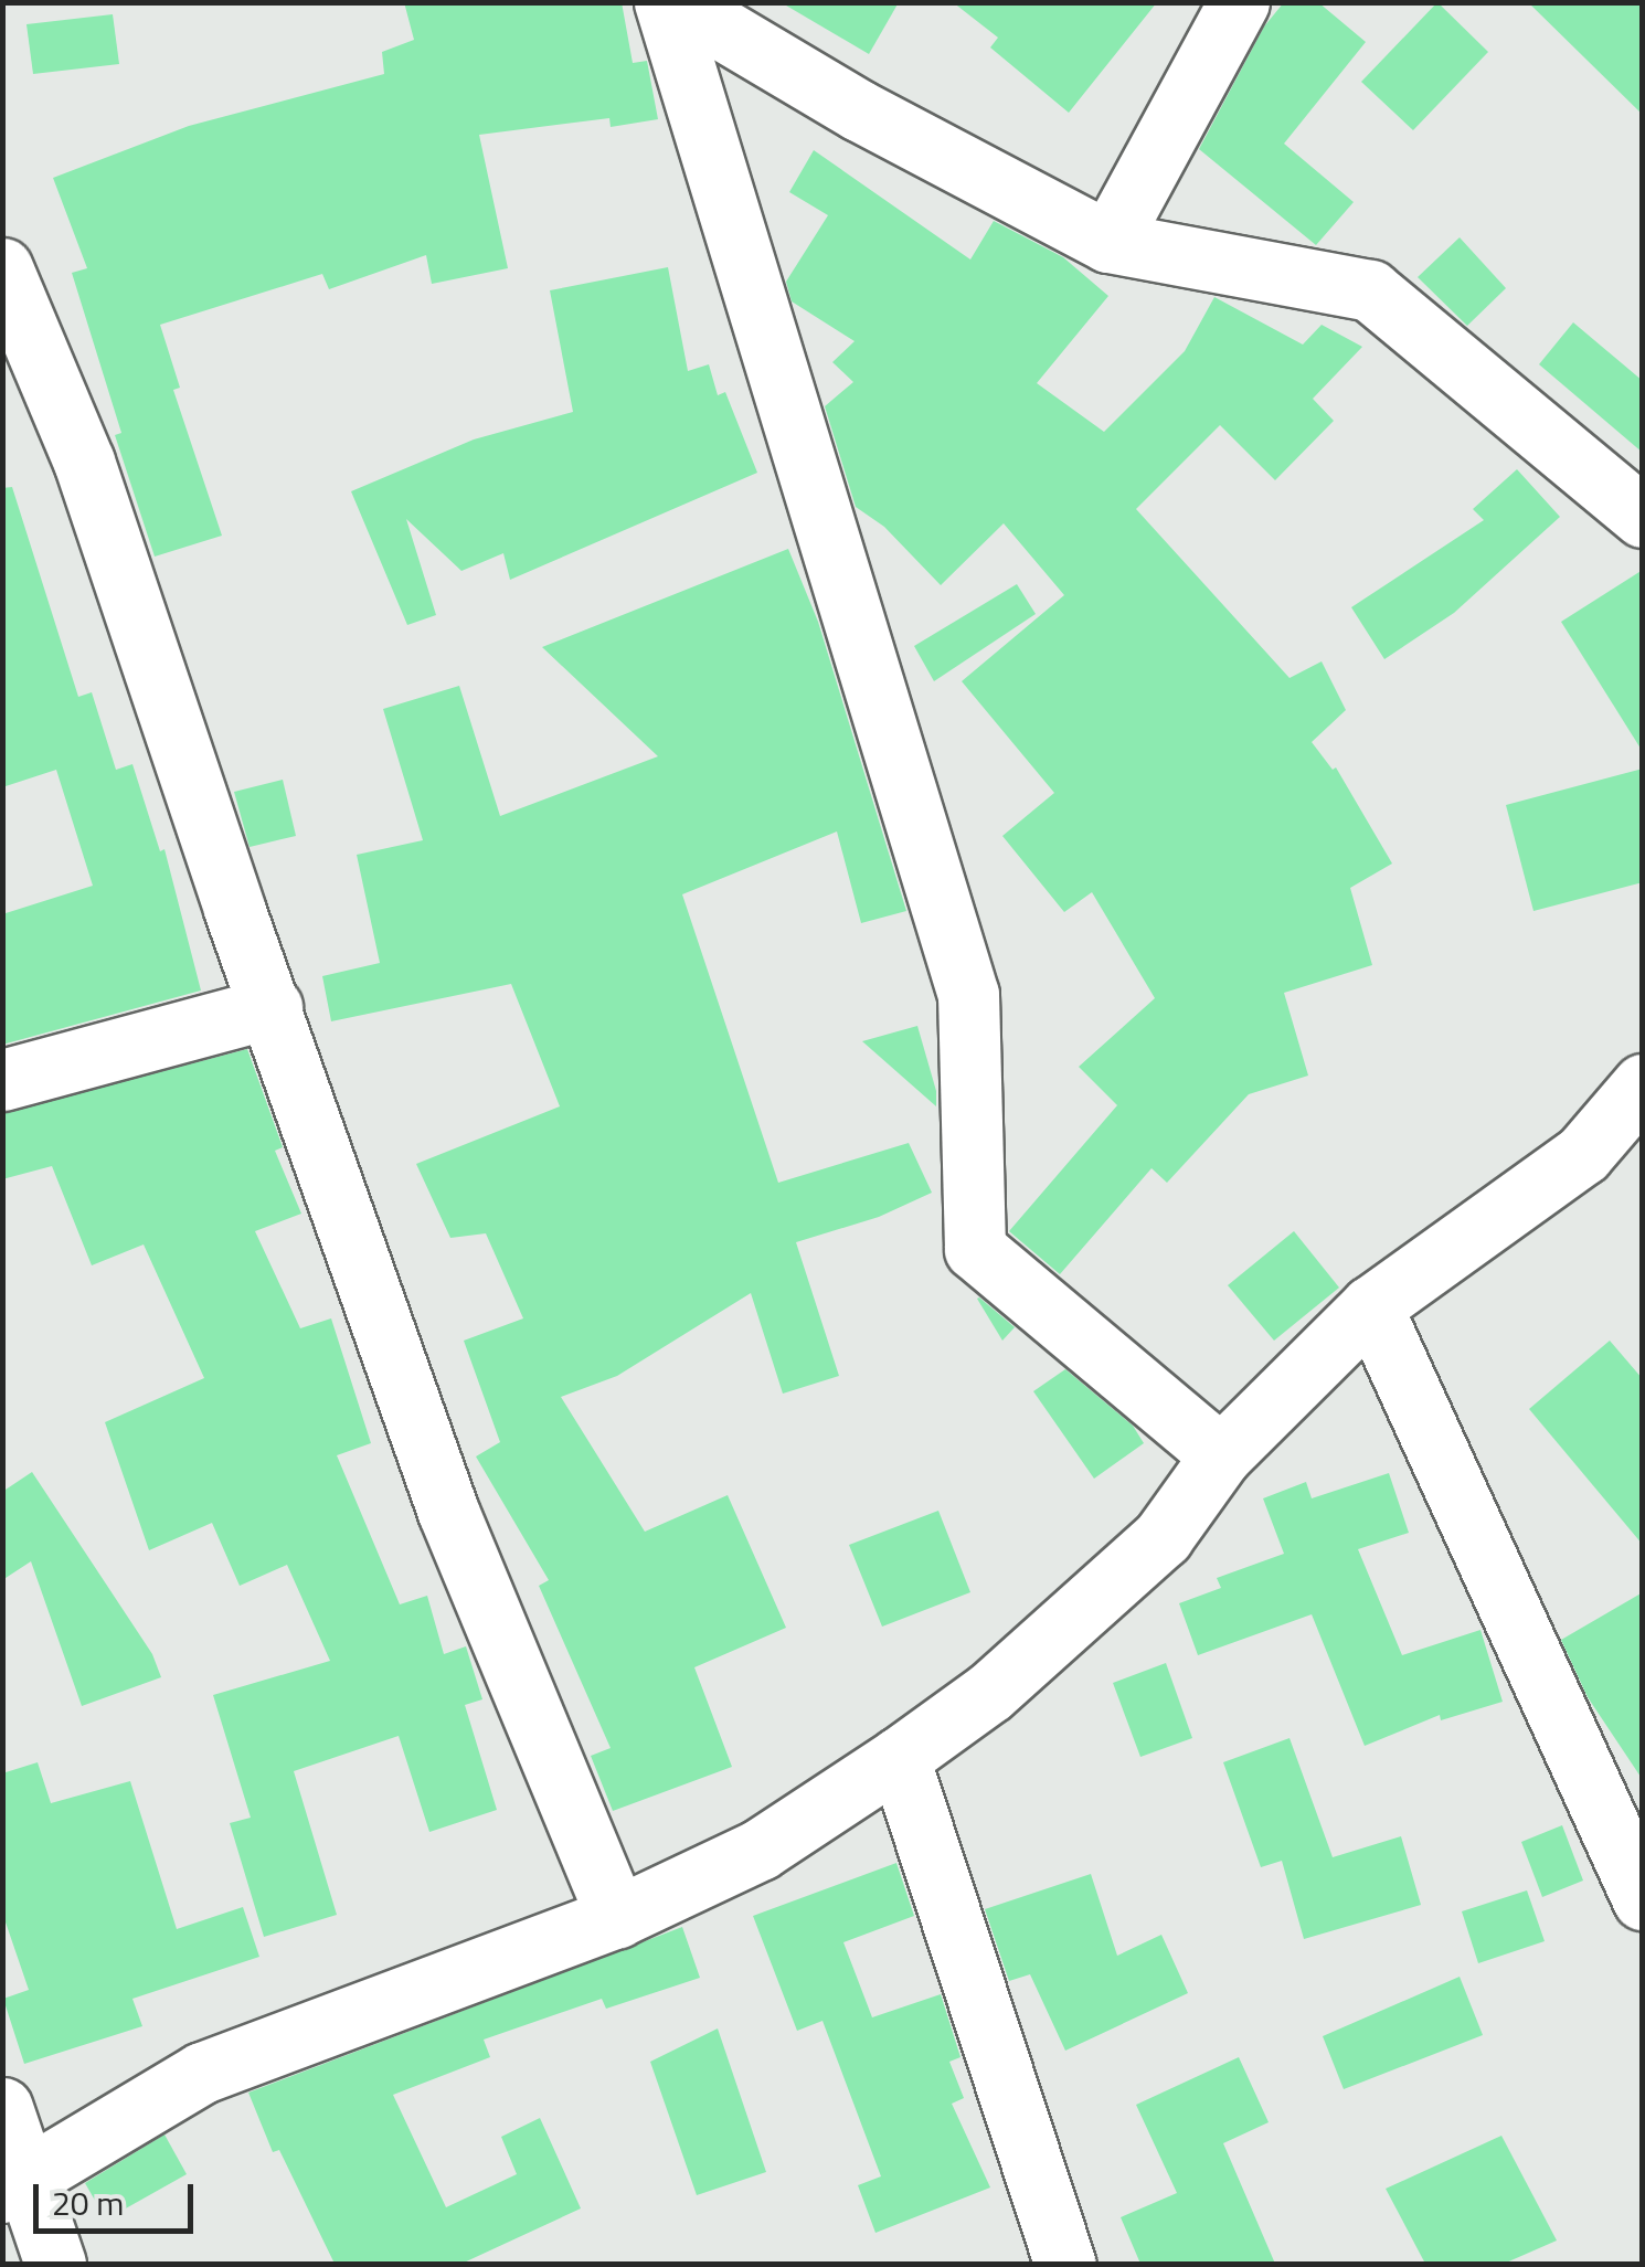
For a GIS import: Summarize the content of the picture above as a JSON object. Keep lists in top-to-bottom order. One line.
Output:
{"scale_bar":"20 m"}
